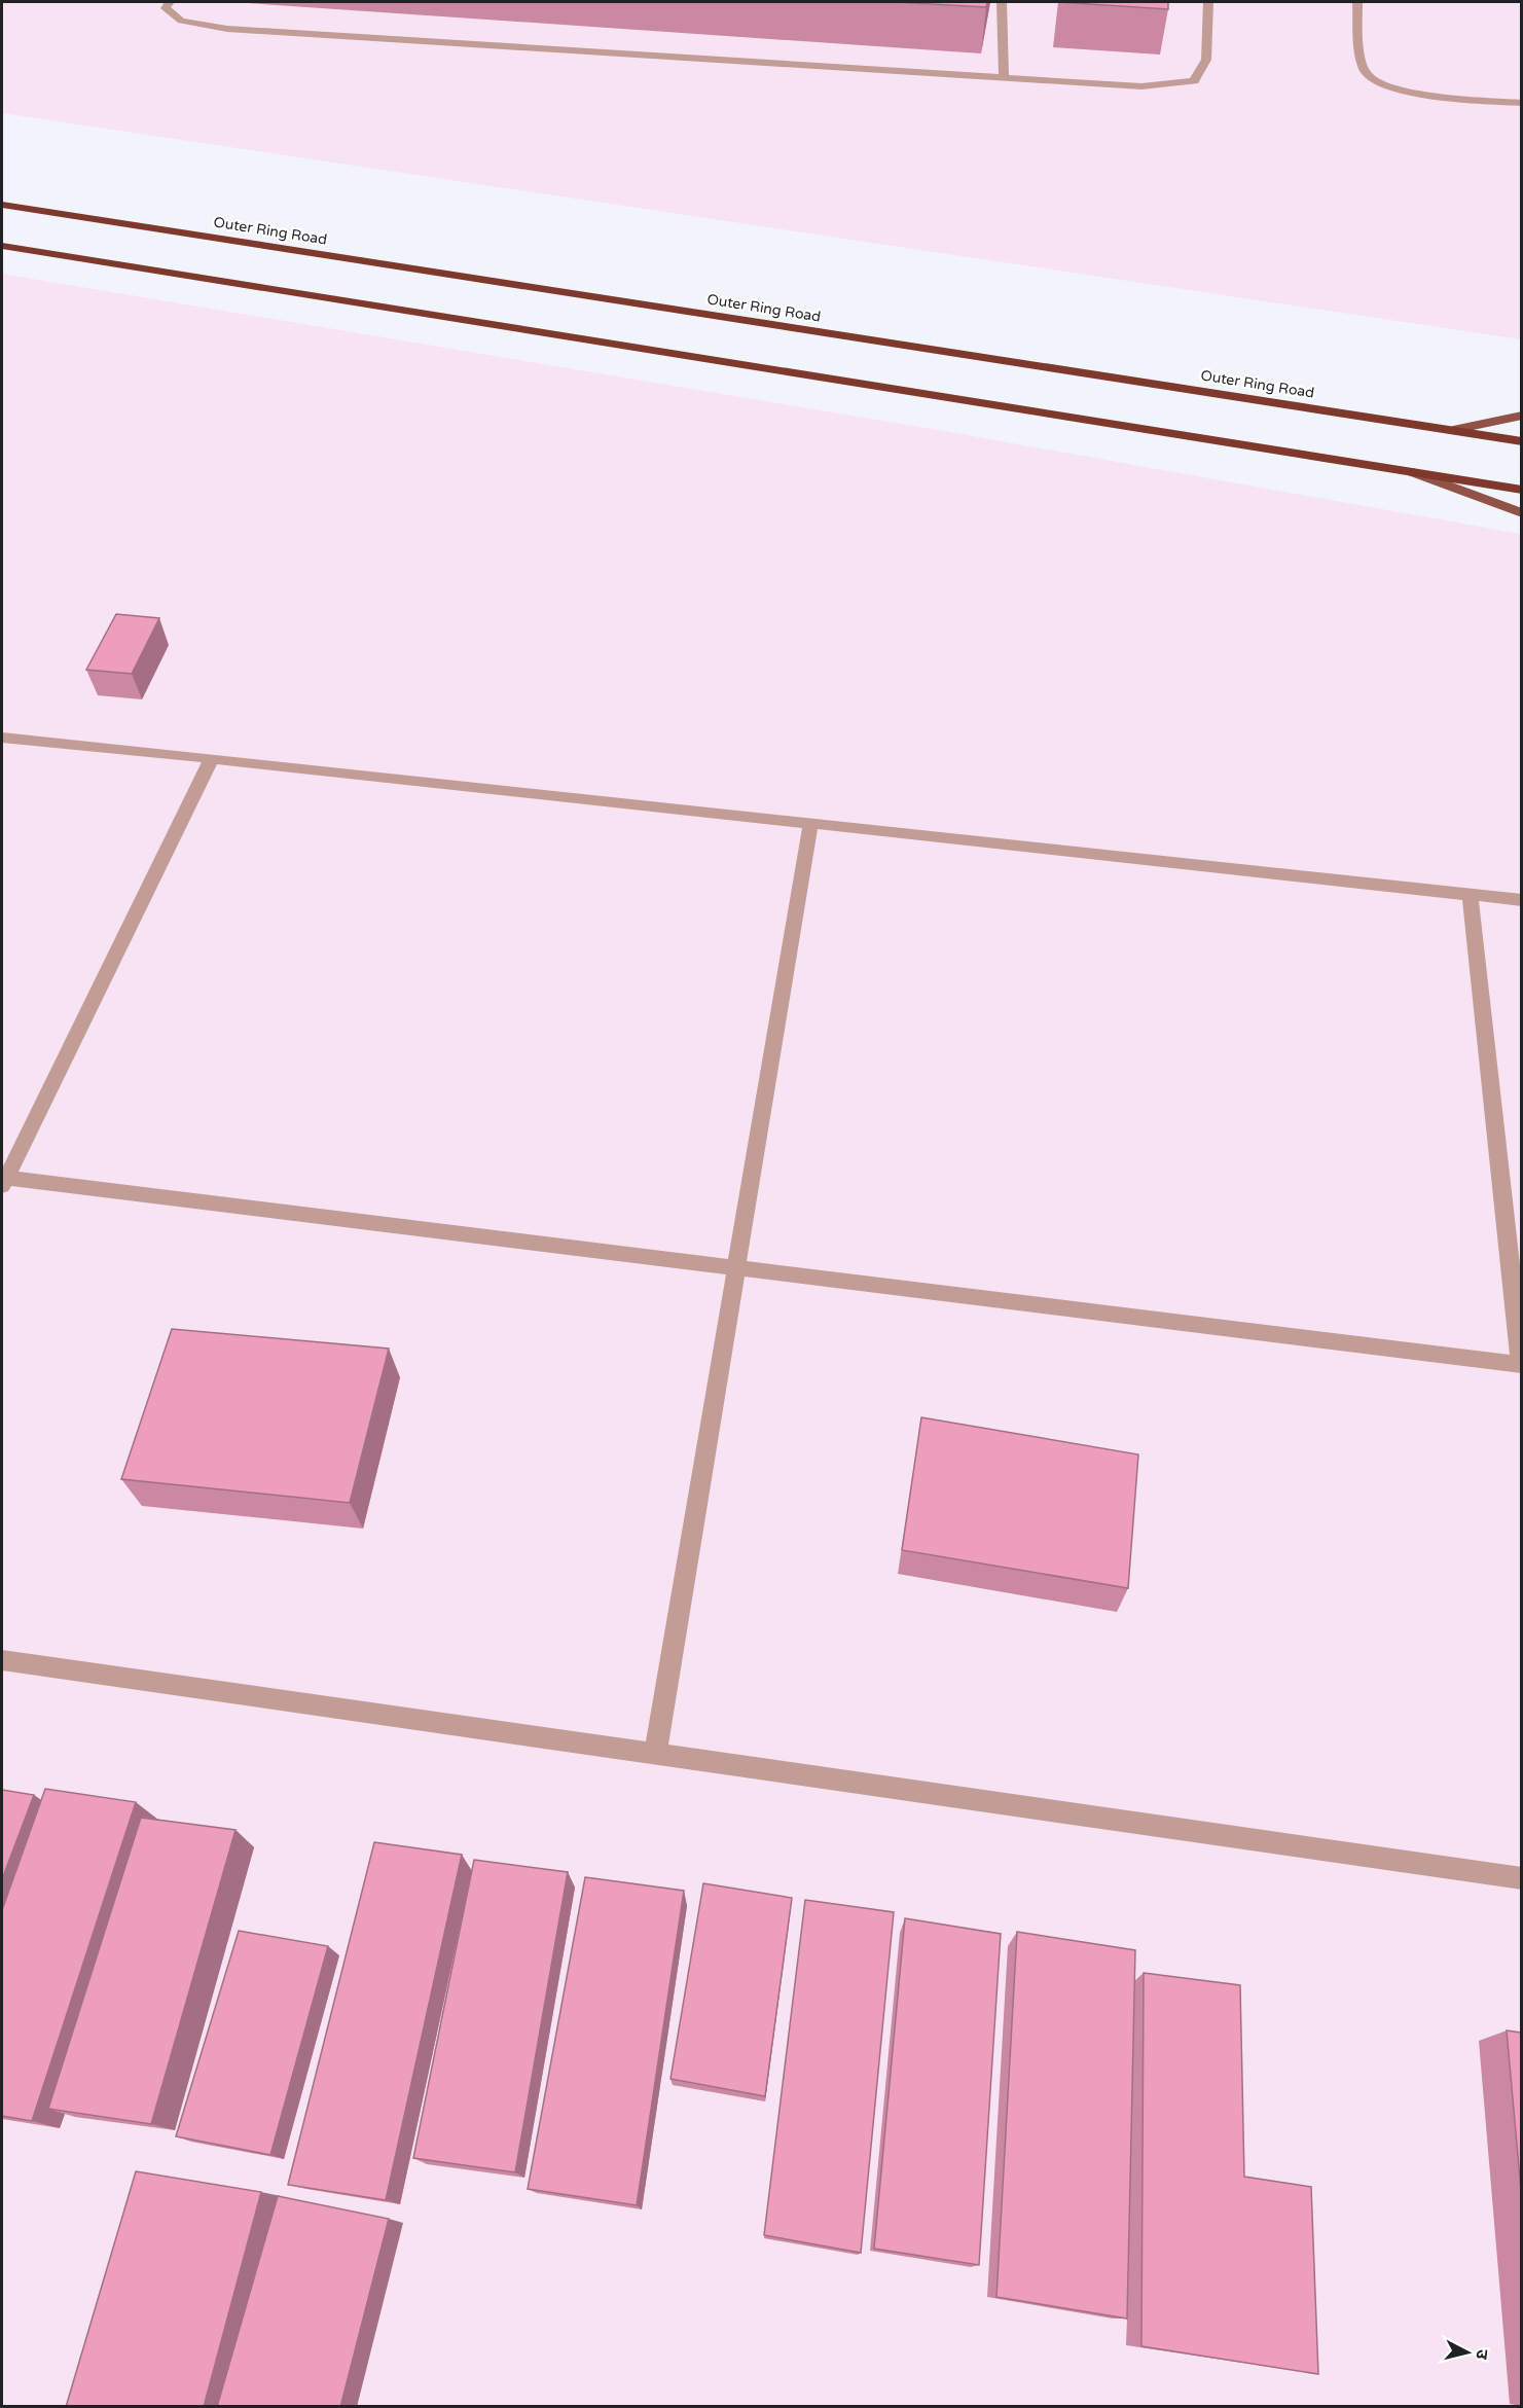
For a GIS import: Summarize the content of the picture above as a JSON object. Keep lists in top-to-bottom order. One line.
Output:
{"streets":{"highway":["Outer Ring Road"]},"north":"right"}
